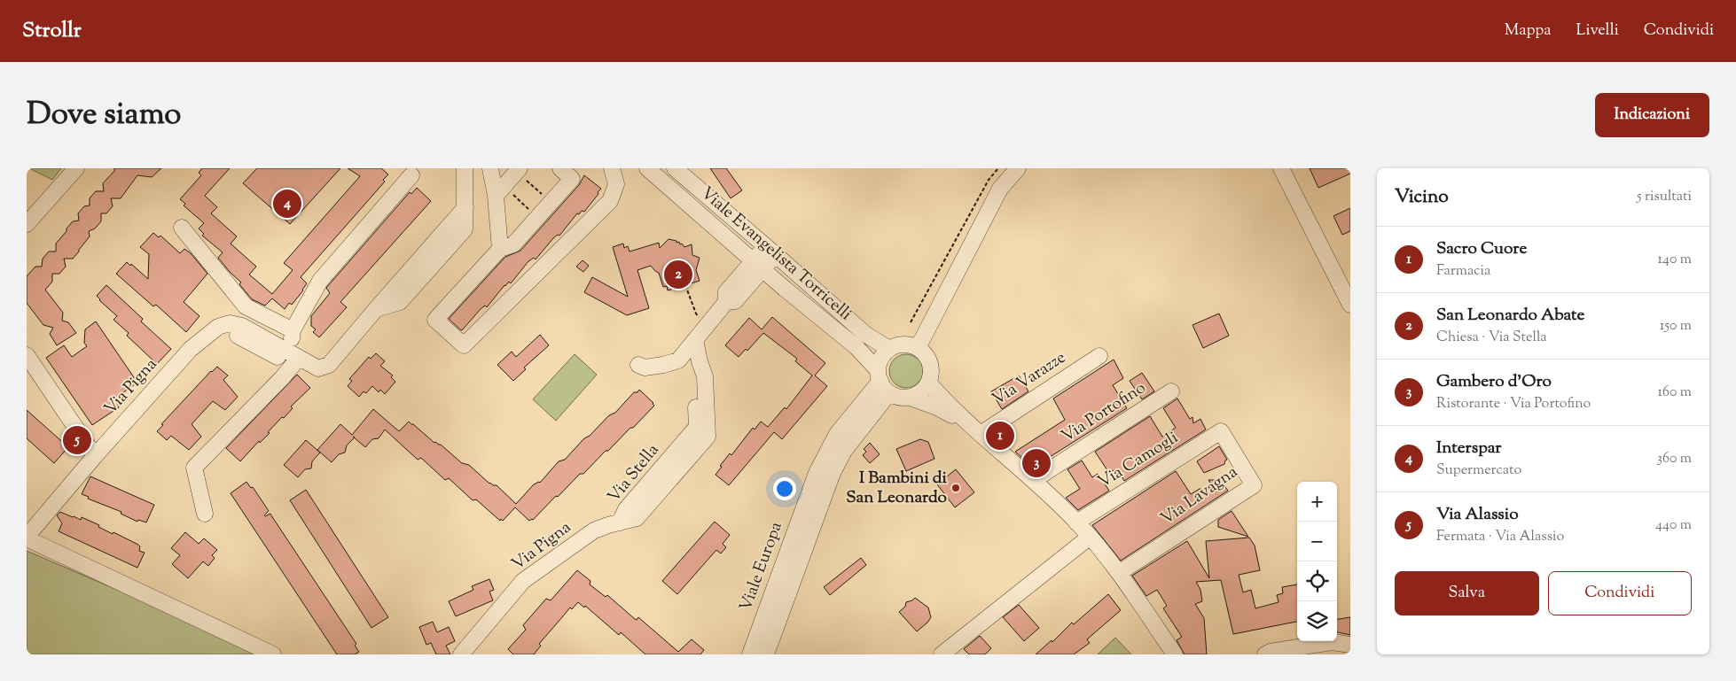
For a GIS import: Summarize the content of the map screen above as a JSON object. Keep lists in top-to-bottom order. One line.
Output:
{"streets":{"street":["Viale Evangelista Torricelli","Via Varazze","Via Pigna","Via Portofino","Via Camogli","Via Stella","Via Lavagna","Viale Europa"]},"crossings":[["Viale Evangelista Torricelli","Viale Europa"],["Via Pigna","Via Stella"],["Via Camogli","Via Lavagna"]],"places":["I Bambini di San Leonardo"],"page":{"header":"Strollr","nav":["Mappa","Livelli","Condividi"],"title":"Dove siamo","buttons":["Indicazioni",["Salva","Condividi"]],"heading":["Vicino","5 risultati"],"pins":["4","2","1","5","3"],"list":[{"mark":"1","name":"Sacro Cuore","note":"Farmacia","value":"140 m"},{"mark":"2","name":"San Leonardo Abate","note":"Chiesa · Via Stella","value":"150 m"},{"mark":"3","name":"Gambero d'Oro","note":"Ristorante · Via Portofino","value":"160 m"},{"mark":"4","name":"Interspar","note":"Supermercato","value":"360 m"},{"mark":"5","name":"Via Alassio","note":"Fermata · Via Alassio","value":"440 m"}],"map_buttons":["+","−"]}}
